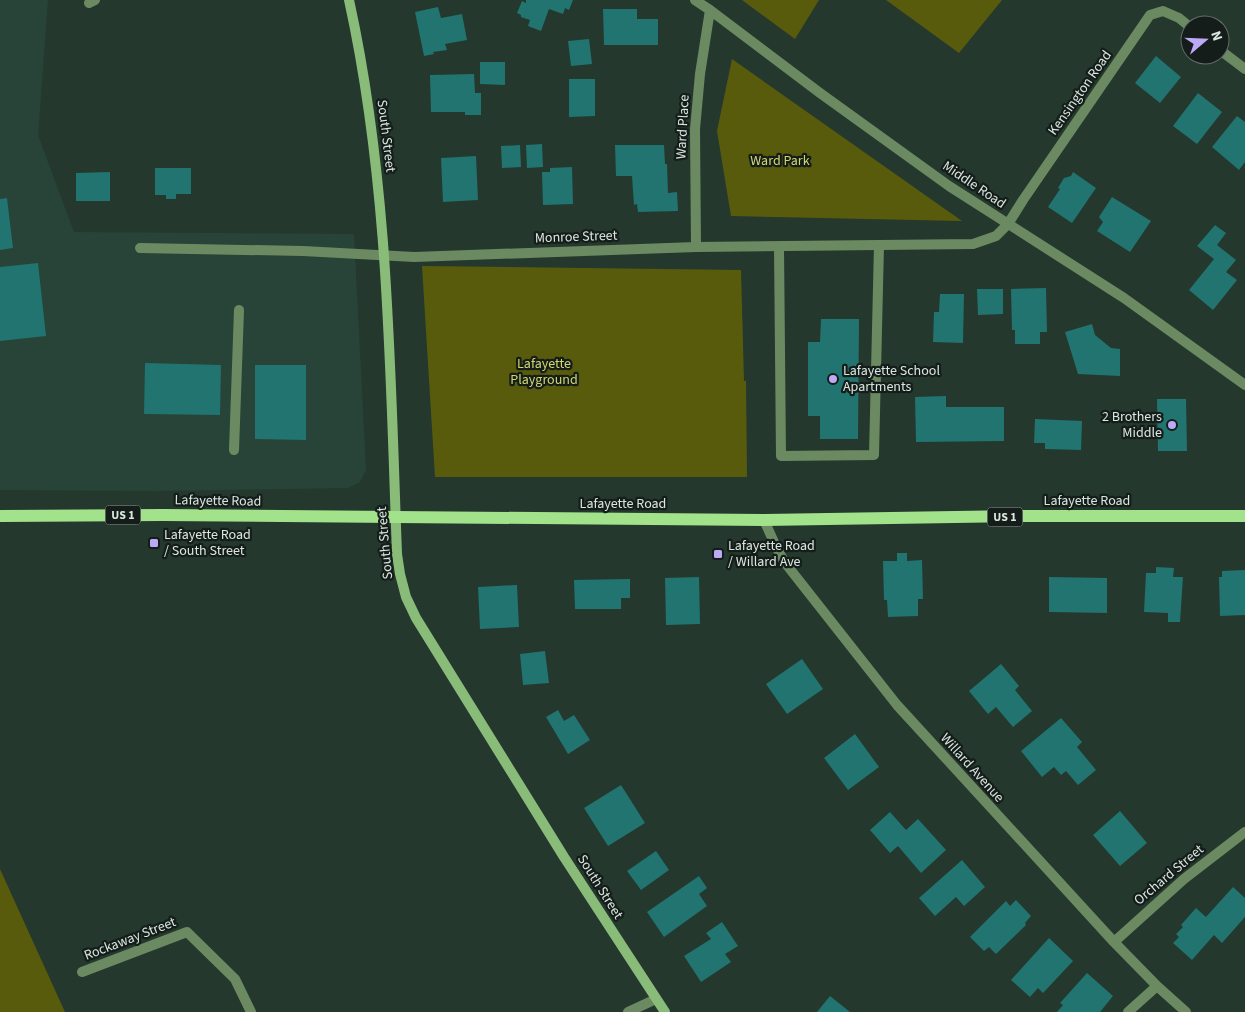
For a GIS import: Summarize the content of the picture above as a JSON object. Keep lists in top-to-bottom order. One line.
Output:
{"streets":{"main road":["Lafayette Road","US 1"],"street":["Kensington Road","Ward Place","South Street","Middle Road","Monroe Street","Willard Avenue","Orchard Street","Rockaway Street"]},"crossings":[["Kensington Road","Middle Road"],["Kensington Road","Monroe Street"],["Ward Place","Middle Road"],["Ward Place","Monroe Street"],["South Street","Monroe Street"],["South Street","Lafayette Road"],["Middle Road","Monroe Street"],["Lafayette Road","Willard Avenue"],["Willard Avenue","Orchard Street"]],"parks":["Ward Park","Lafayette Playground"],"places":{"other":["Lafayette School Apartments","2 Brothers Middle"],"transit":["Lafayette Road / South Street","Lafayette Road / Willard Ave"]},"north":"right"}
